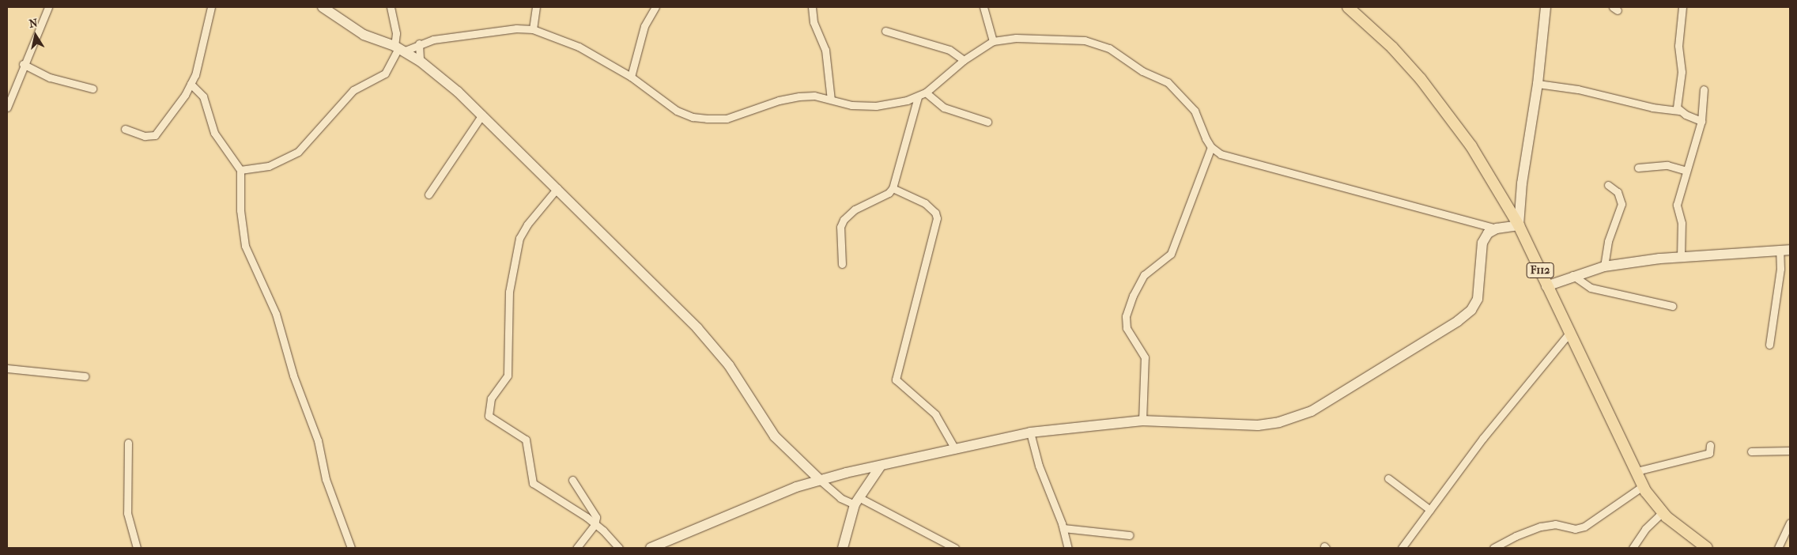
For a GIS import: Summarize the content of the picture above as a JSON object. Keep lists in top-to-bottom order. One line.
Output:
{"streets":{"main road":["F112"]},"north":"top"}
